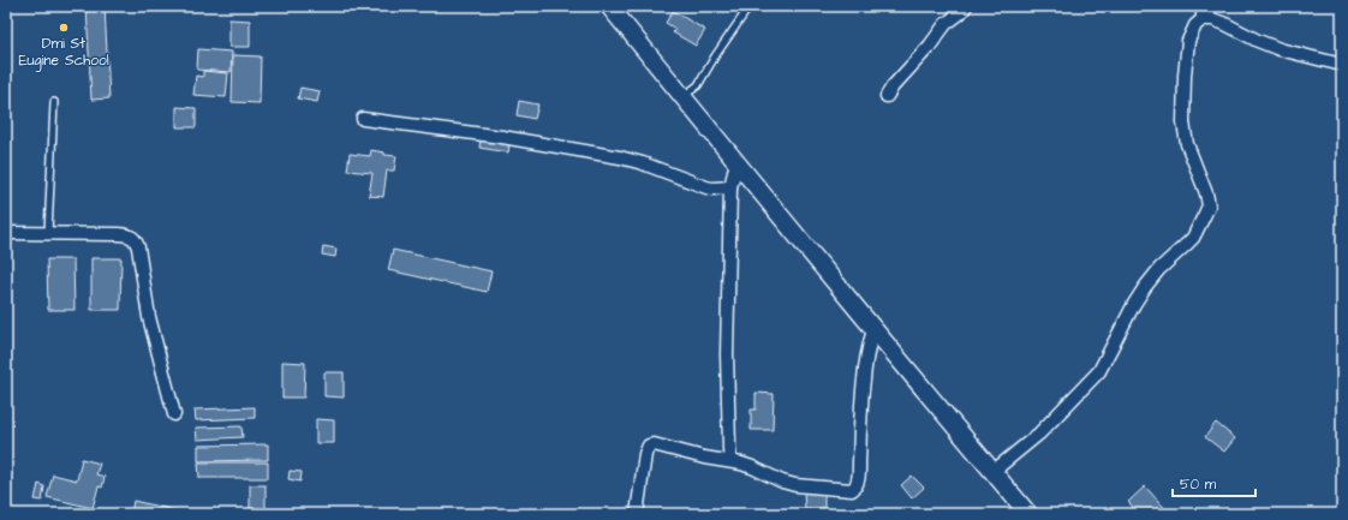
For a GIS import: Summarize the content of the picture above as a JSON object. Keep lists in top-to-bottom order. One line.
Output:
{"places":["Dmi St Eugine School"],"scale_bar":"50 m"}
